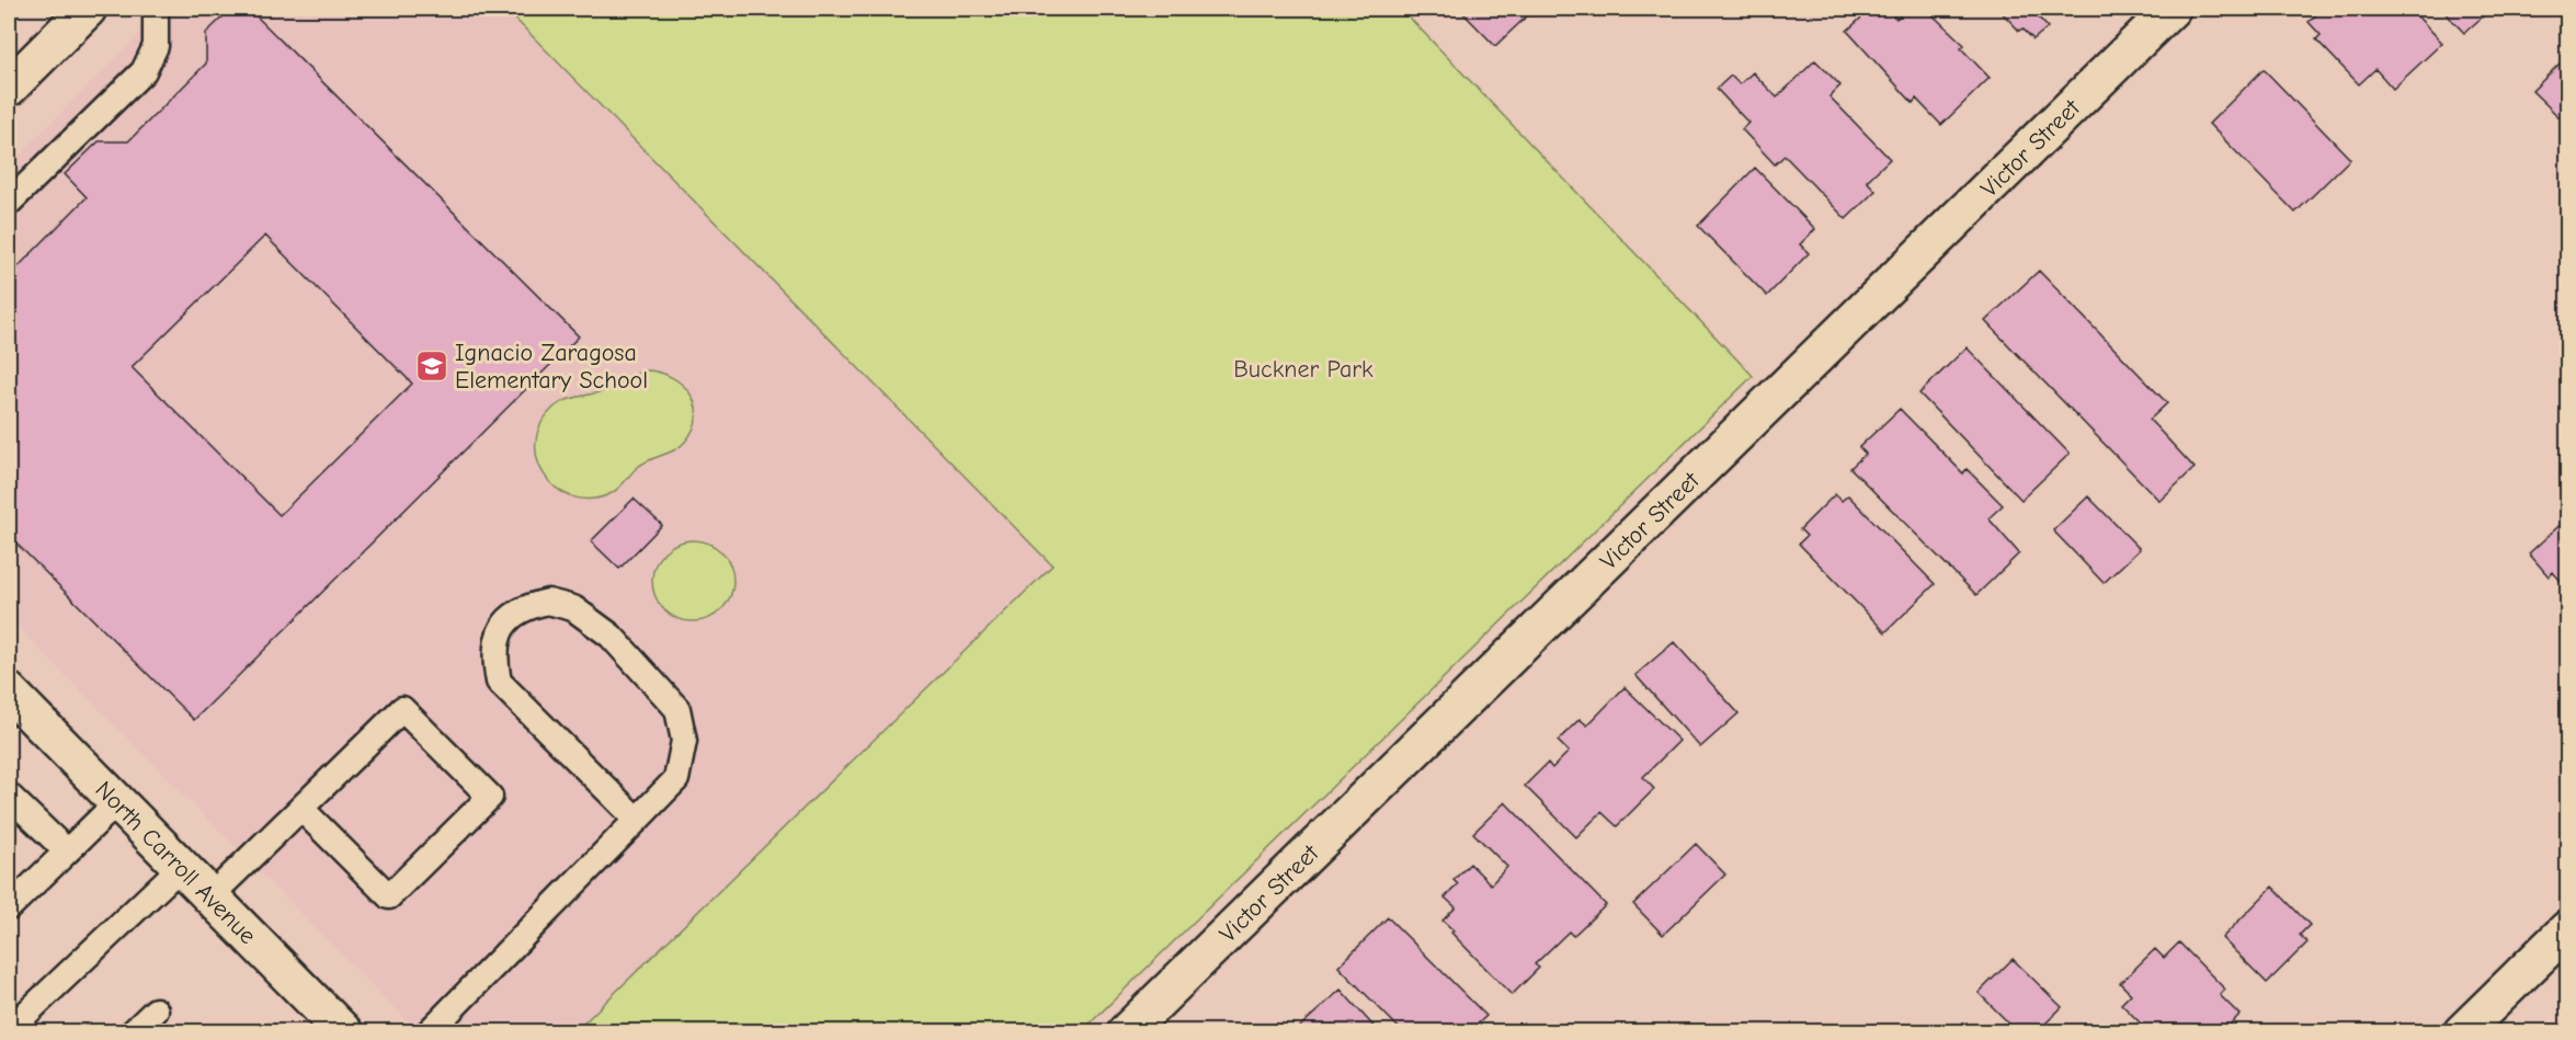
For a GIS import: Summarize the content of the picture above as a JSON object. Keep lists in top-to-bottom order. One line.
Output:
{"streets":{"street":["Victor Street","North Carroll Avenue"]},"parks":["Buckner Park"],"places":{"school or university":["Ignacio Zaragosa Elementary School"]}}
